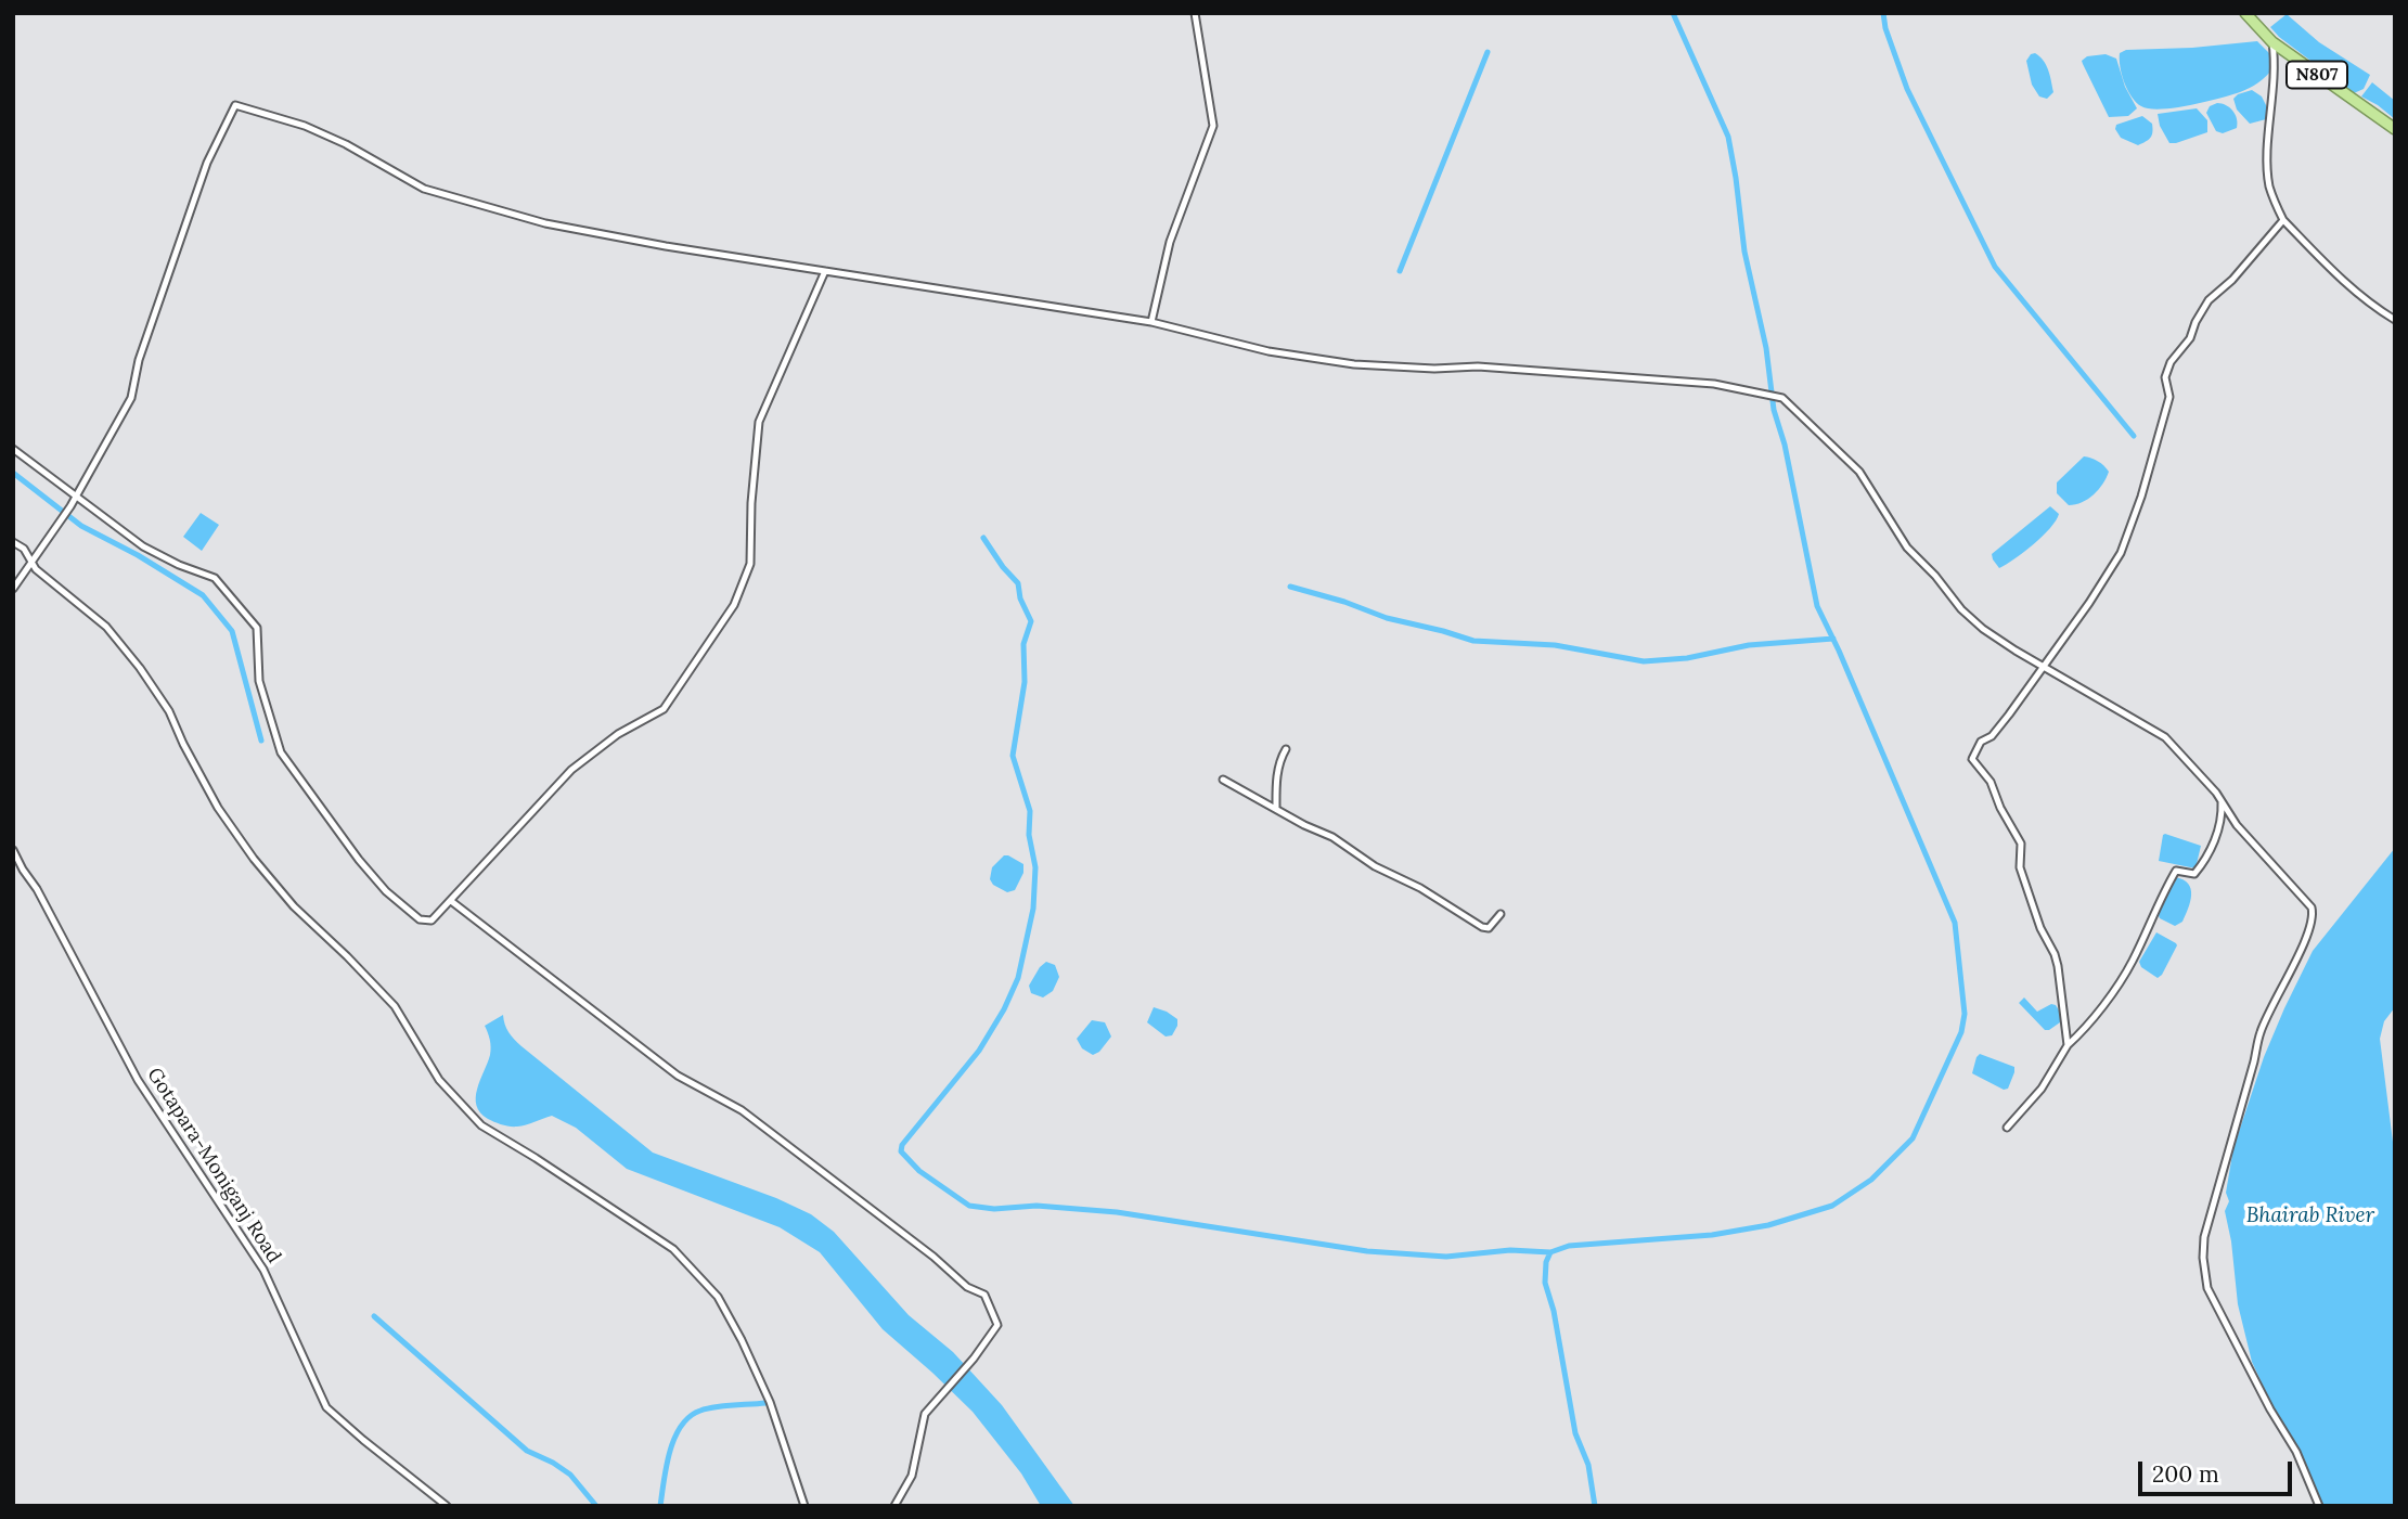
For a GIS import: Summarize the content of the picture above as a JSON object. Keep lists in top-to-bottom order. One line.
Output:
{"streets":{"highway":["N807"],"street":["Gotapara-Moniganj Road"]},"water":["Bhairab River"],"scale_bar":"200 m"}
